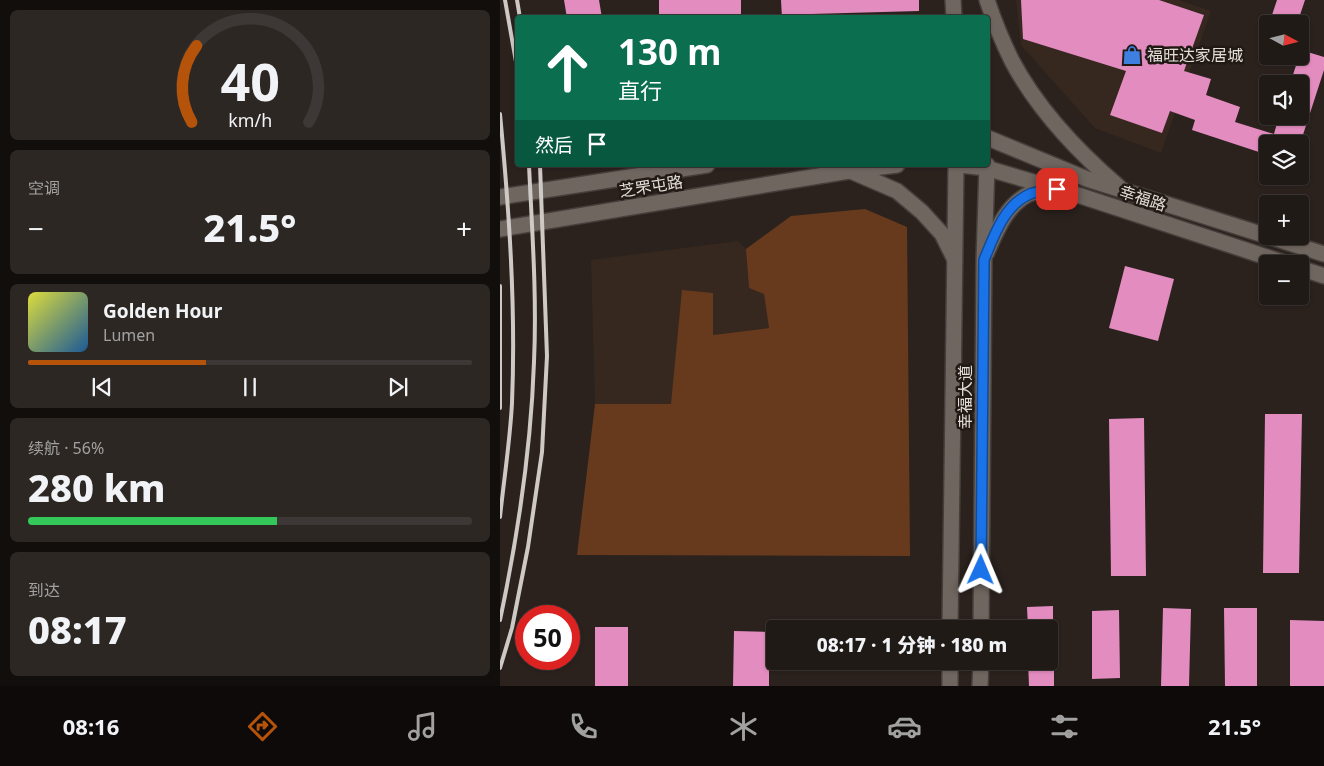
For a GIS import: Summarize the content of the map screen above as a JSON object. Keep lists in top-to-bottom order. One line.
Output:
{"streets":{"main road":["芝罘屯路","幸福路","幸福大道"]},"places":{"shop":["福旺达家居城"]},"north":"right","page":{"map_buttons":["+","−"],"turn":["130 m","直行"],"then":"然后","tile":["空调",["续航 · 56%","280 km"],["到达","08:17"]],"heat":["−","21.5°","+"],"song":["Golden Hour","Lumen"],"limit":"50","trip":"08:17 · 1 分钟 · 180 m","tabs":["08:16","21.5°"],"gauge":["40","km/h"]}}
